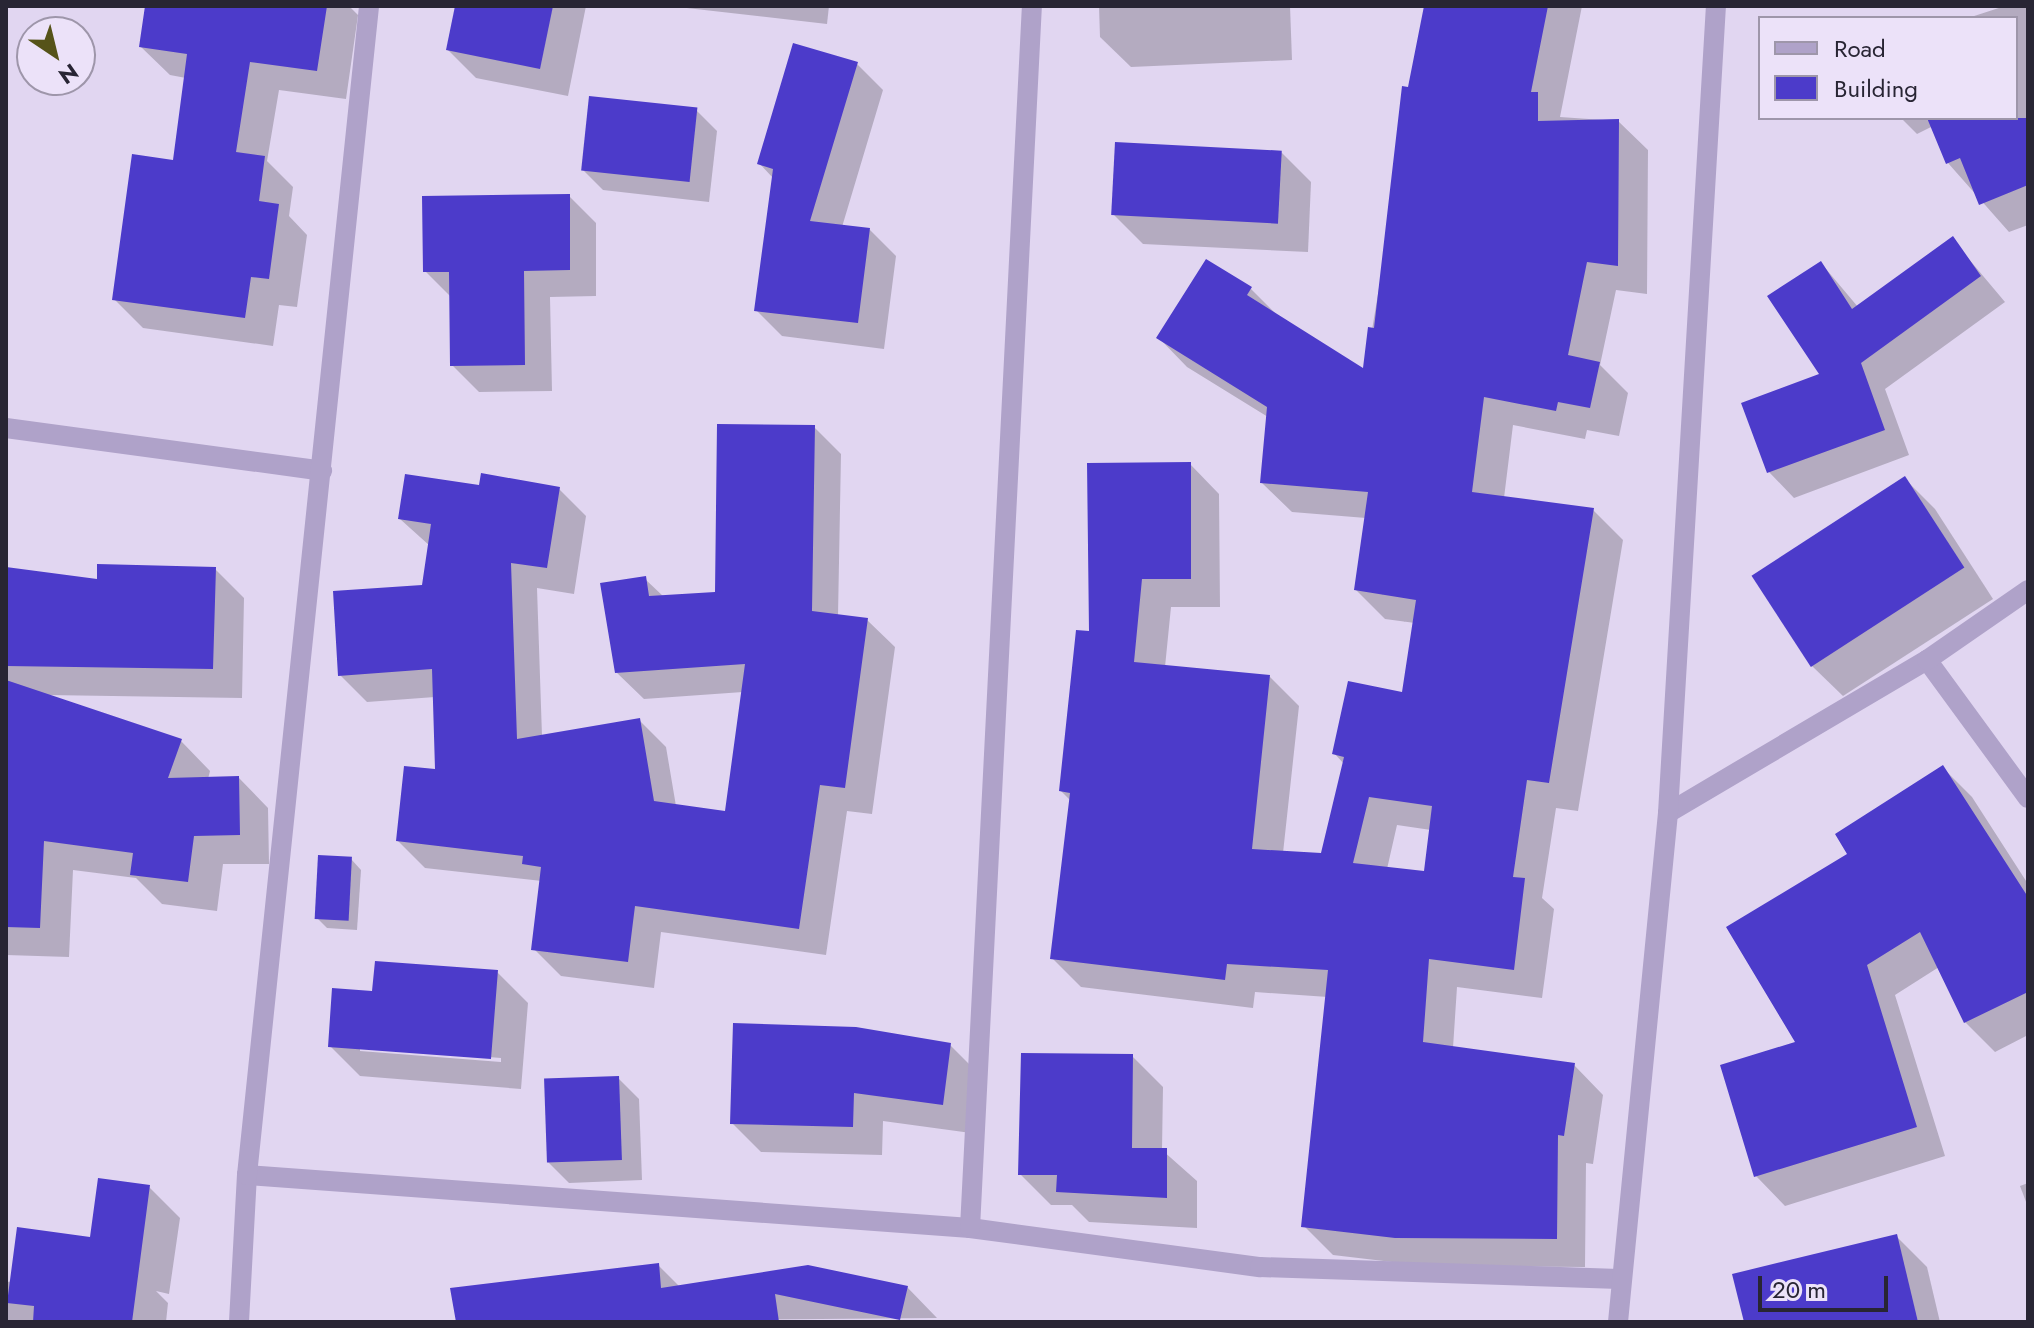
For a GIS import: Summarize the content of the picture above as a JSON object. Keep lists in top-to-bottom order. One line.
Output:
{"legend":["Road","Building"],"scale_bar":"20 m","north":"bottom right"}
